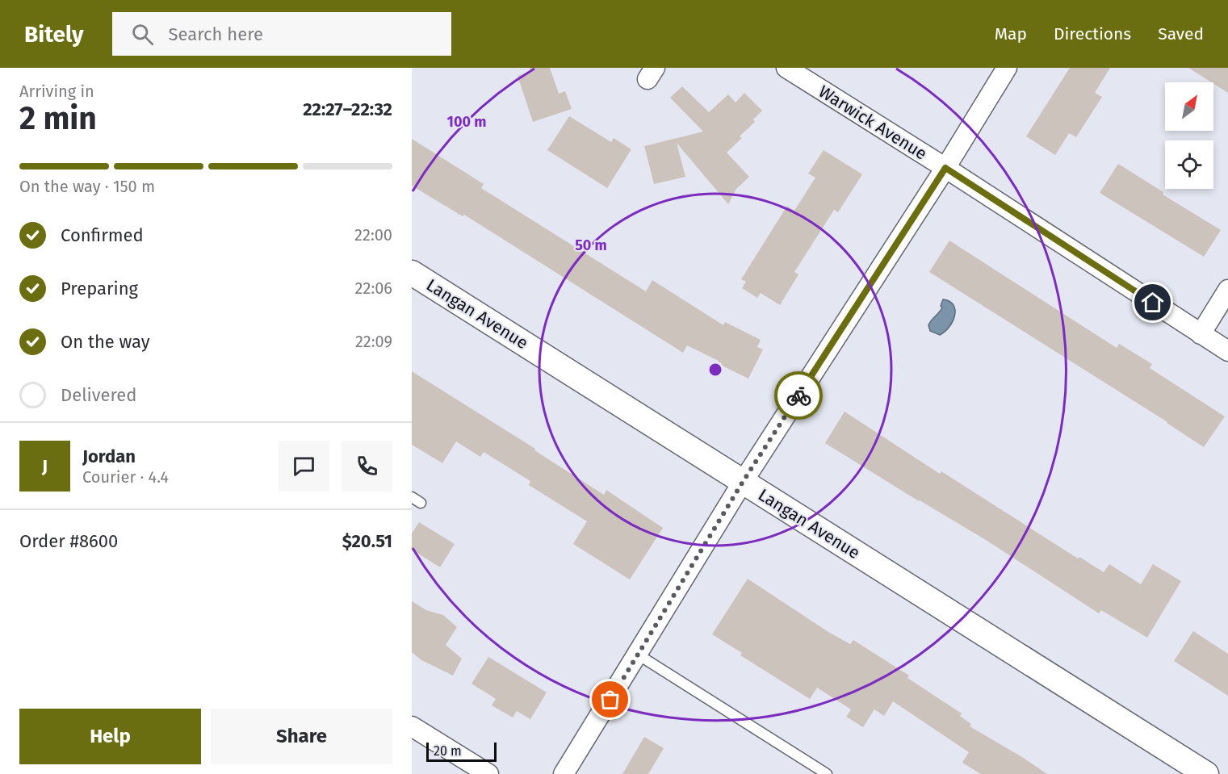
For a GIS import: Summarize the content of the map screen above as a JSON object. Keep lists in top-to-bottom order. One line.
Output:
{"streets":{"street":["Warwick Avenue","Langan Avenue"]},"scale_bar":"20 m","north":"top right","page":{"header":"Bitely","search":"Search here","nav":["Map","Directions","Saved"],"heading":["2 min","Arriving in","22:27–22:32"],"panel":["Jordan","Courier · 4.4","Order #8600","$20.51"],"bar":"On the way · 150 m","list":[["Confirmed","22:00"],["Preparing","22:06"],["On the way","22:09"],"Delivered"],"round":"J","buttons":["Help","Share"],"scale":"20 m"},"rings":["100 m","50 m"]}
